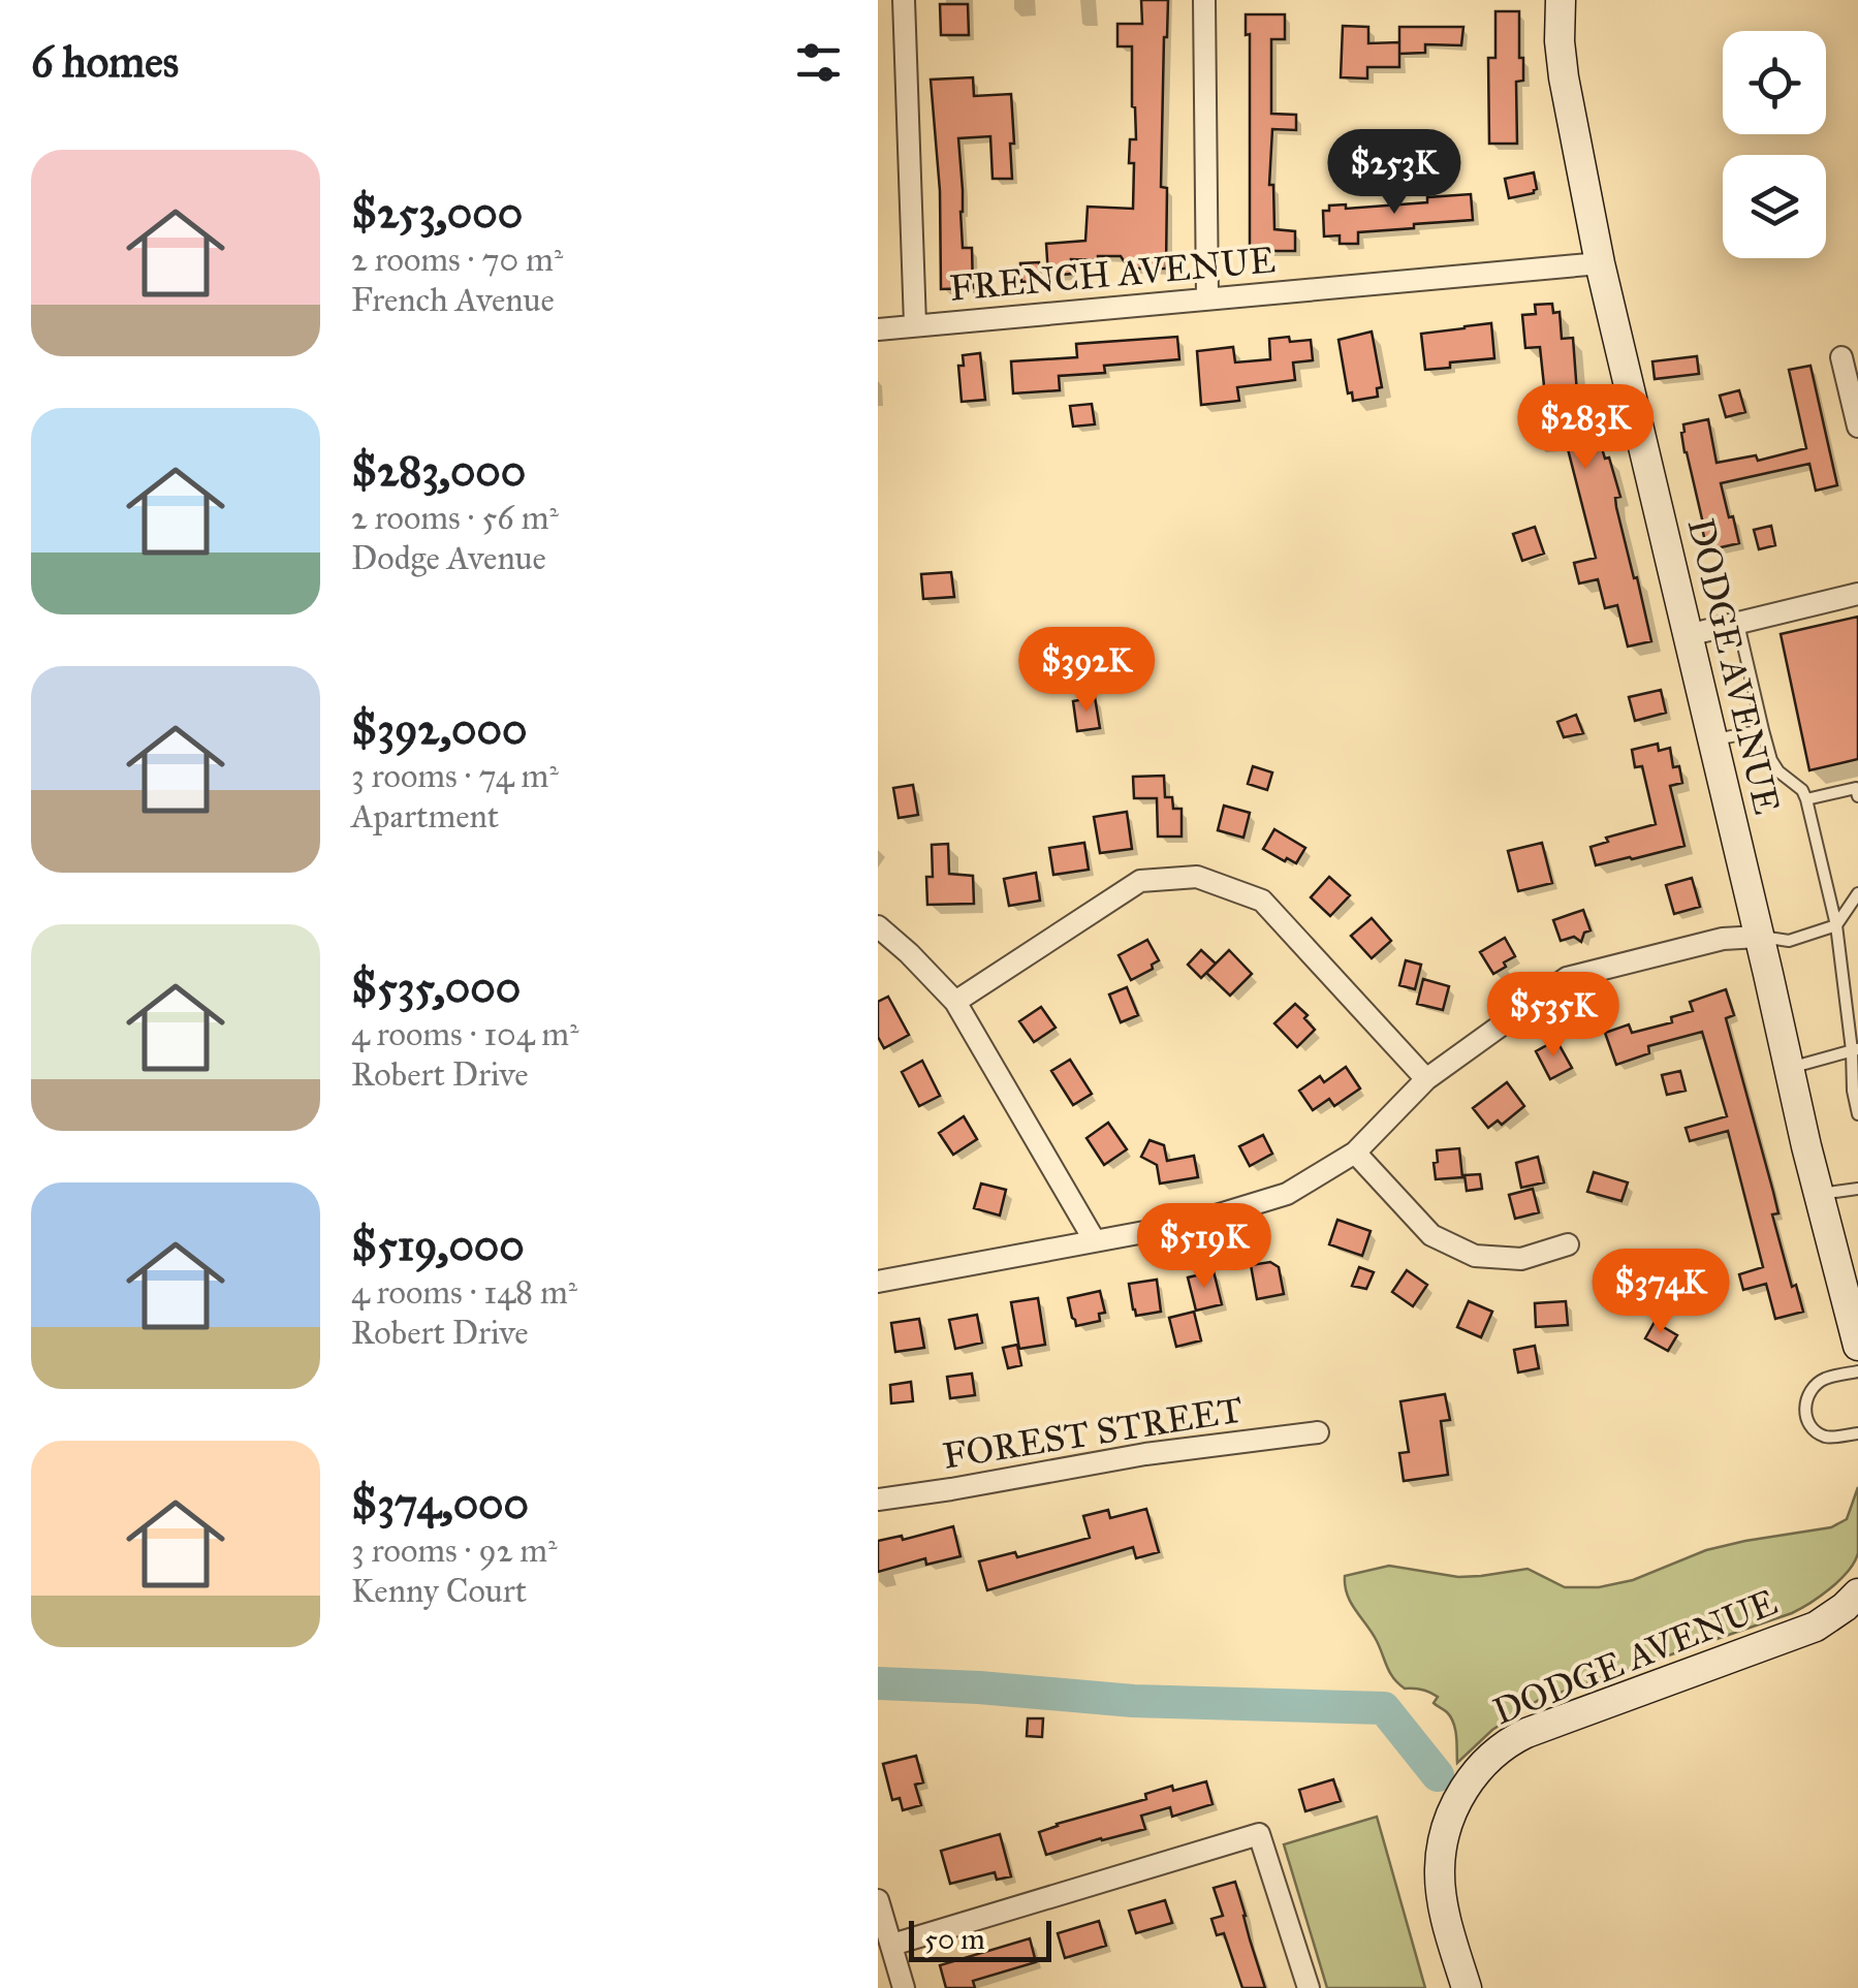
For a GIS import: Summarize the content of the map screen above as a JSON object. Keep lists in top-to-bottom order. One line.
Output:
{"streets":{"main road":["DODGE AVENUE"],"street":["FRENCH AVENUE","FOREST STREET"]},"crossings":[["FRENCH AVENUE","DODGE AVENUE"]],"scale_bar":"50 m","page":{"heading":"6 homes","list":[{"name":"$253,000","note":"2 rooms · 70 m² · French Avenue"},{"name":"$283,000","note":"2 rooms · 56 m² · Dodge Avenue"},{"name":"$392,000","note":"3 rooms · 74 m² · Apartment"},{"name":"$535,000","note":"4 rooms · 104 m² · Robert Drive"},{"name":"$519,000","note":"4 rooms · 148 m² · Robert Drive"},{"name":"$374,000","note":"3 rooms · 92 m² · Kenny Court"}],"price":["$253K","$283K","$392K","$535K","$519K","$374K"],"scale":"50 m"}}
